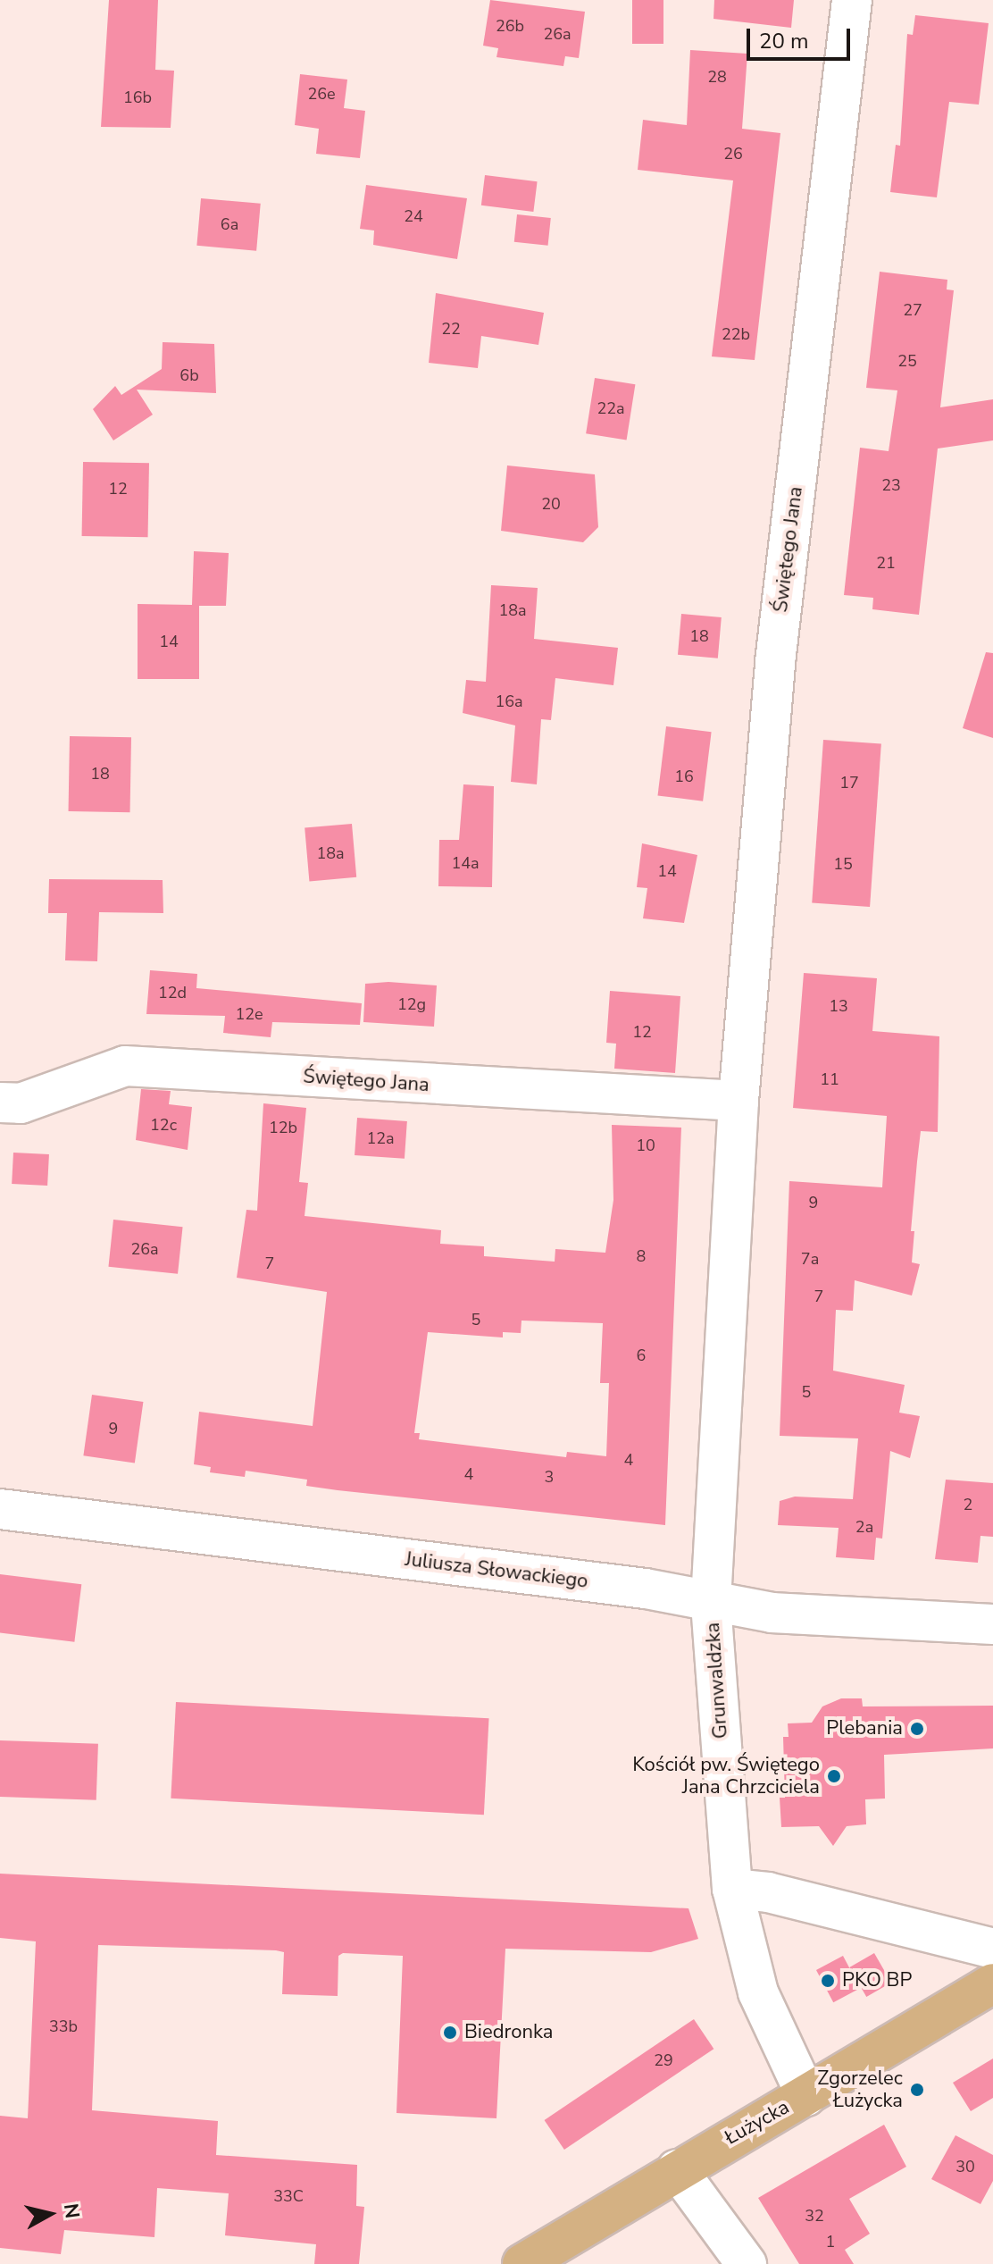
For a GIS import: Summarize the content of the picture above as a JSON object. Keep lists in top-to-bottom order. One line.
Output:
{"streets":{"main road":["Łużycka"],"street":["Świętego Jana","Juliusza Słowackiego","Grunwaldzka"]},"crossings":[["Świętego Jana","Juliusza Słowackiego"],["Świętego Jana","Grunwaldzka"],["Juliusza Słowackiego","Grunwaldzka"],["Grunwaldzka","Łużycka"]],"places":["Plebania","Kościół pw. Świętego Jana Chrzciciela","PKO BP","Biedronka","Zgorzelec Łużycka"],"house_numbers":["26b","26a","28","26e","16b","26","24","6a","27","22","22b","25","6b","22a","23","12","20","21","18a","18","14","16a","18","16","17","18a","14a","15","14","12d","12g","13","12e","12","11","12c","12b","12a","10","9","26a","8","7a","7","7","5","6","5","9","4","4","3","2","2a","33b","29","30","33C","32","1"],"scale_bar":"20 m","north":"right"}
